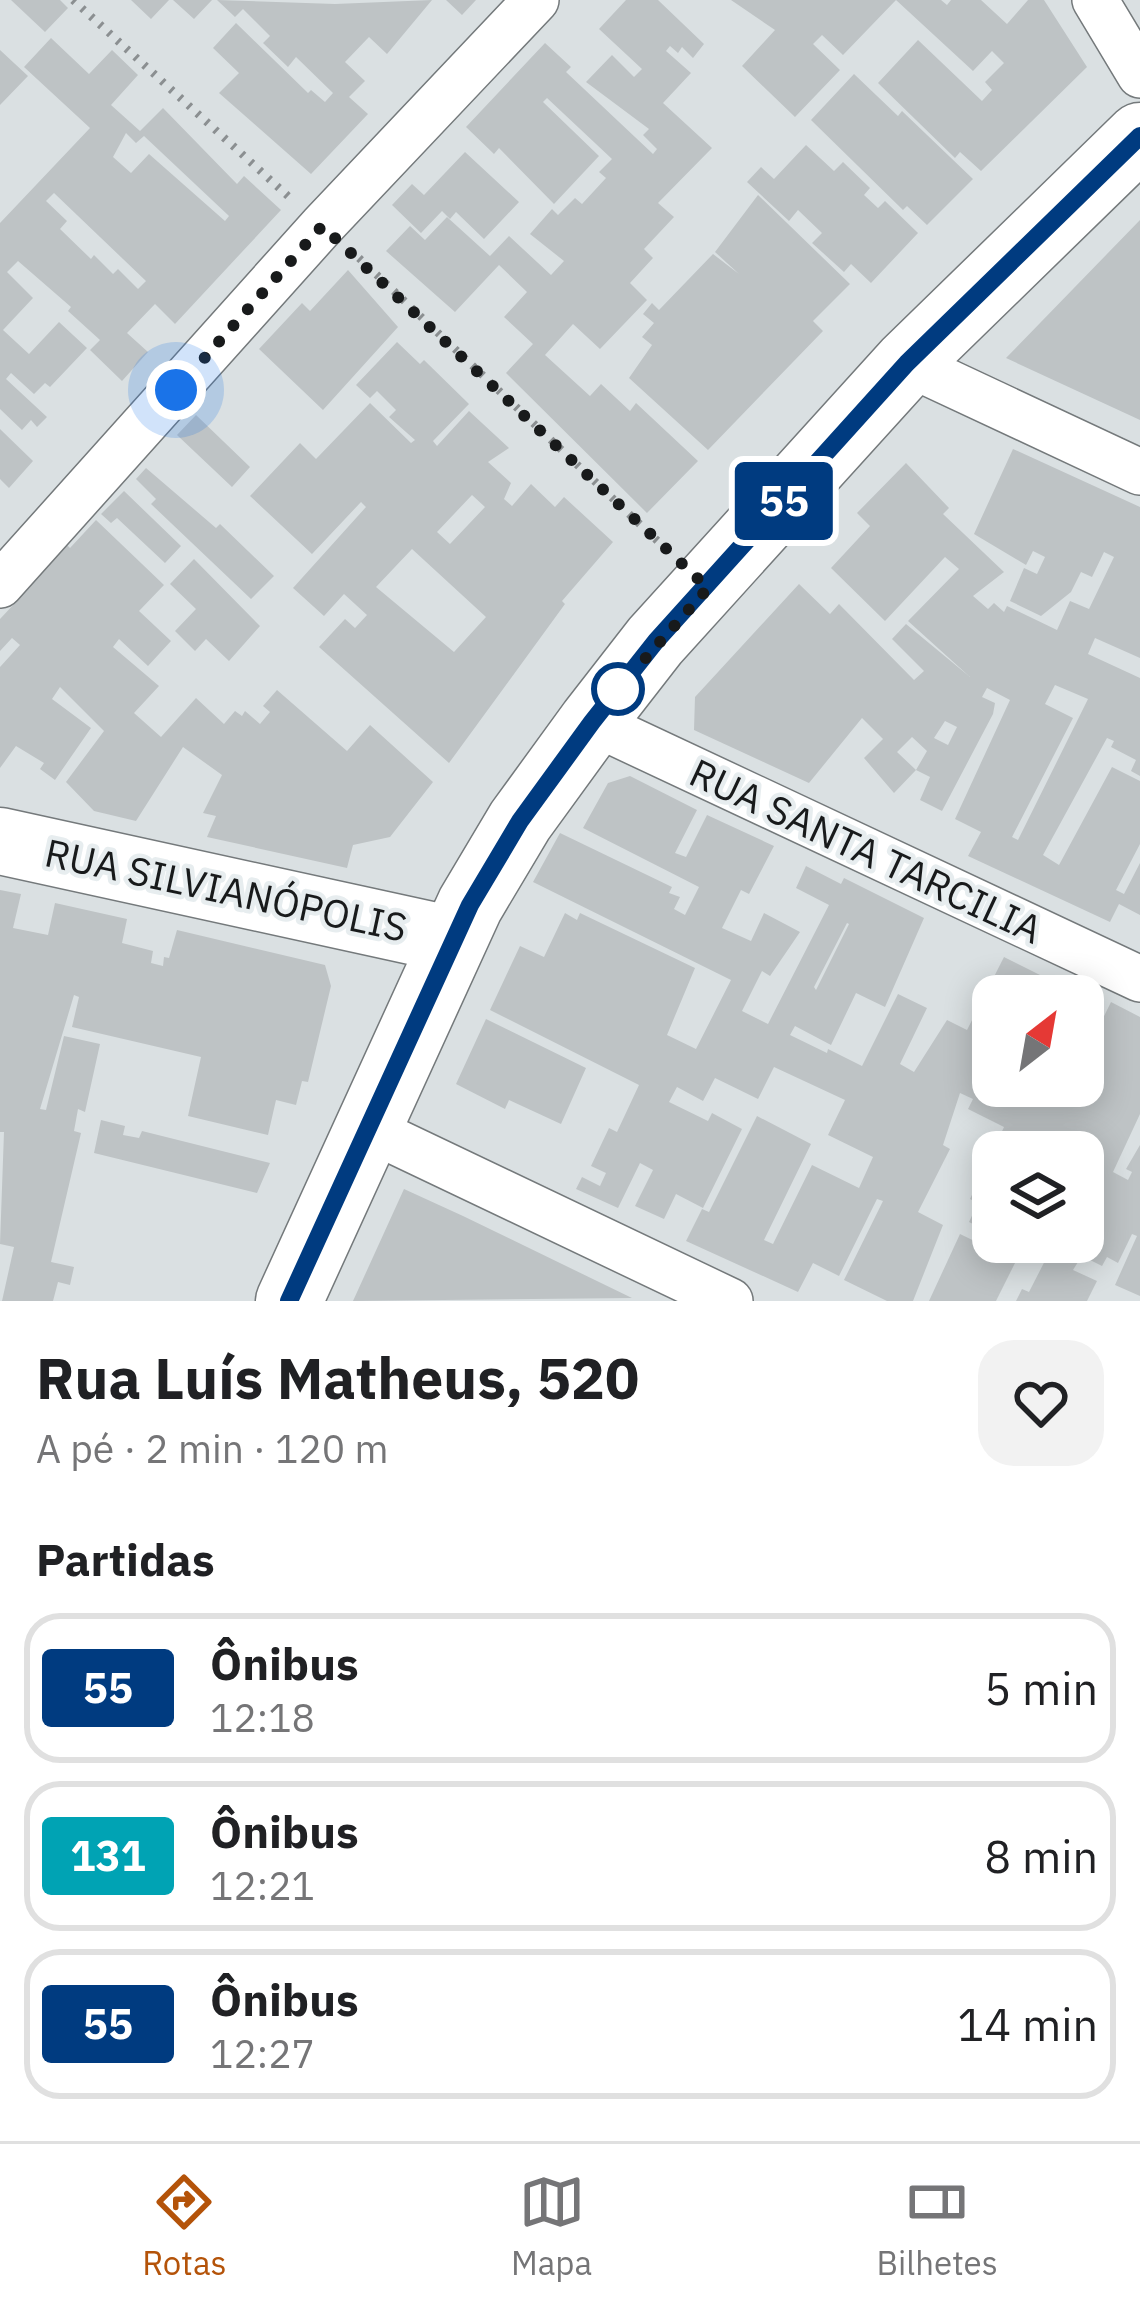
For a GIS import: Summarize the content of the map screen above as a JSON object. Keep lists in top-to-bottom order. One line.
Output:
{"streets":{"main road":["RUA SILVIANÓPOLIS"],"street":["RUA SANTA TARCILIA"]},"lines":["bus line 55"],"north":"top right","page":{"on_map":"55","heading":[["Rua Luís Matheus, 520","A pé · 2 min · 120 m"],"Partidas"],"list":[{"mark":"55","name":"Ônibus","note":"12:18","value":"5 min"},{"mark":"131","name":"Ônibus","note":"12:21","value":"8 min"},{"mark":"55","name":"Ônibus","note":"12:27","value":"14 min"}],"tabs":["Rotas","Mapa","Bilhetes"]}}
